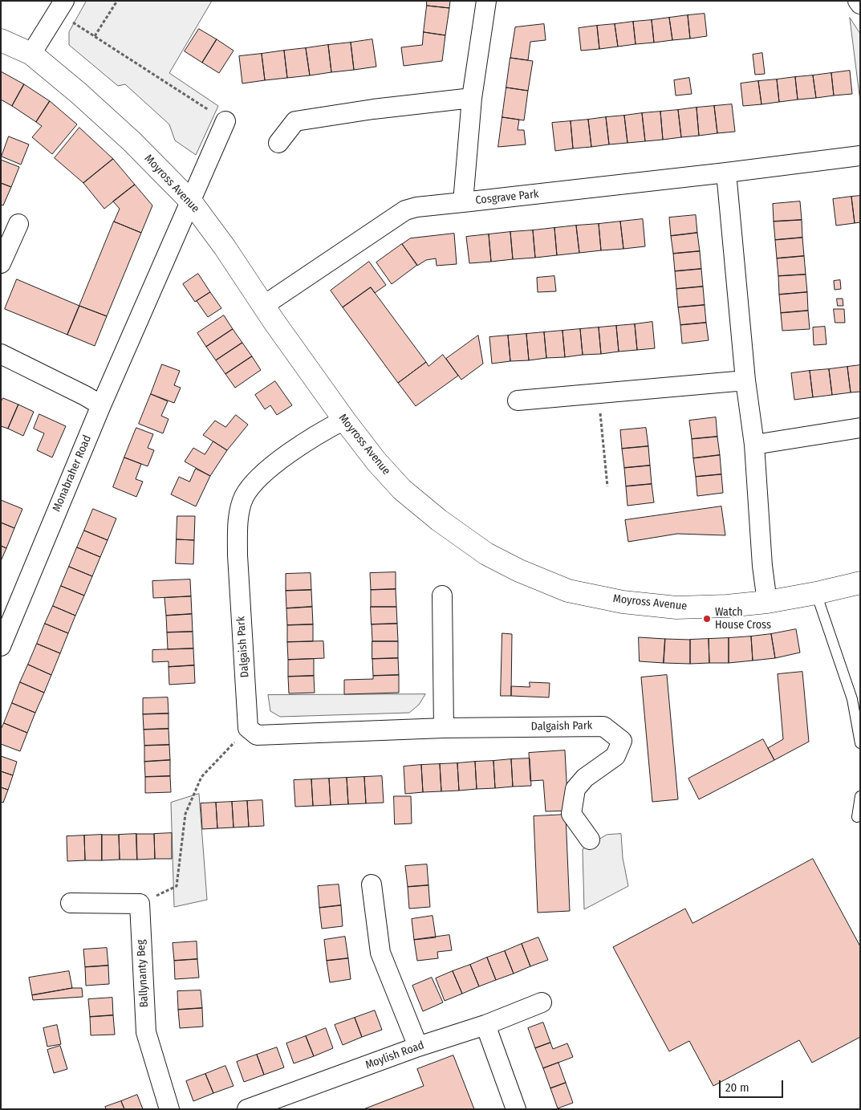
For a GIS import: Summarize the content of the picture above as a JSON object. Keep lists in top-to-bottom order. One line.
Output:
{"streets":{"street":["Moyross Avenue","Cosgrave Park","Monabraher Road","Dalgaish Park","Ballynanty Beg","Moylish Road"]},"crossings":[["Moyross Avenue","Monabraher Road"],["Moyross Avenue","Dalgaish Park"]],"places":["Watch House Cross"],"scale_bar":"20 m"}
